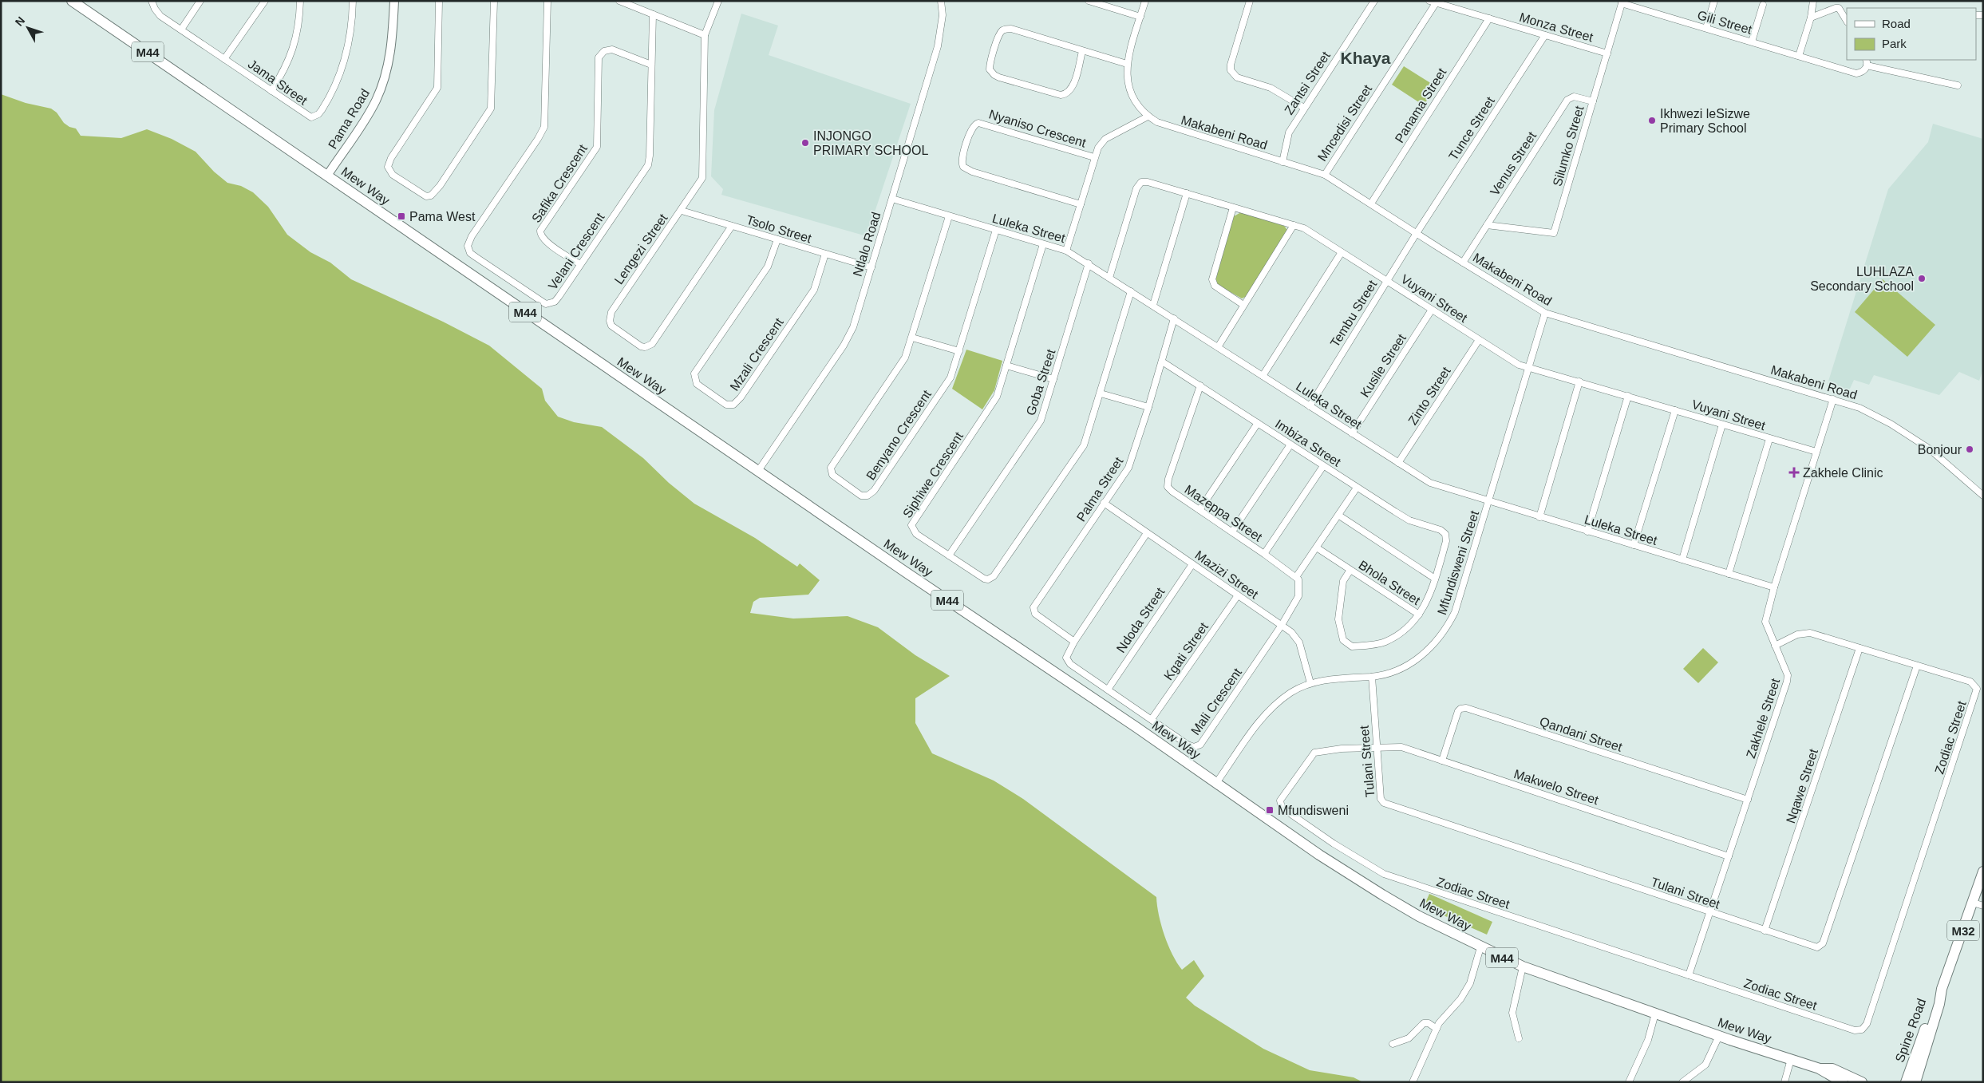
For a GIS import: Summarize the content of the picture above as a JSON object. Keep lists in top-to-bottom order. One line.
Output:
{"streets":{"main road":["M44","Mew Way","M32","Spine Road"],"street":["Gili Street","Monza Street","Jama Street","Zantsi Street","Panama Street","Pama Road","Mncedisi Street","Nyaniso Crescent","Tunce Street","Makabeni Road","Silumko Street","Venus Street","Safika Crescent","Luleka Street","Tsolo Street","Ntlalo Road","Lengezi Street","Velani Crescent","Vuyani Street","Tembu Street","Mzali Crescent","Kusile Street","Goba Street","Zinto Street","Benyano Crescent","Imbiza Street","Siphiwe Crescent","Palma Street","Mazeppa Street","Mfundisweni Street","Mazizi Street","Bhola Street","Ndoda Street","Kgati Street","Mali Crescent","Zakhele Street","Qandani Street","Zodiac Street","Tulani Street","Nqawe Street","Makwelo Street"]},"crossings":[["Gili Street","Silumko Street"],["Monza Street","Panama Street"],["Monza Street","Mncedisi Street"],["Monza Street","Tunce Street"],["Monza Street","Silumko Street"],["Zantsi Street","Makabeni Road"],["Panama Street","Makabeni Road"],["Pama Road","Mew Way"],["Mncedisi Street","Makabeni Road"],["Tunce Street","Makabeni Road"],["Tunce Street","Tembu Street"],["Makabeni Road","Venus Street"],["Makabeni Road","Tembu Street"],["Makabeni Road","Mfundisweni Street"],["Makabeni Road","Zakhele Street"],["Silumko Street","Venus Street"],["Safika Crescent","Velani Crescent"],["Mew Way","Ntlalo Road"],["Mew Way","Mfundisweni Street"],["Luleka Street","Ntlalo Road"],["Luleka Street","Vuyani Street"],["Luleka Street","Tembu Street"],["Luleka Street","Kusile Street"],["Luleka Street","Goba Street"],["Luleka Street","Zinto Street"],["Luleka Street","Benyano Crescent"],["Luleka Street","Siphiwe Crescent"],["Luleka Street","Palma Street"],["Luleka Street","Mfundisweni Street"],["Luleka Street","Zakhele Street"],["Tsolo Street","Ntlalo Road"],["Tsolo Street","Lengezi Street"],["Tsolo Street","Mzali Crescent"],["Vuyani Street","Tembu Street"],["Vuyani Street","Kusile Street"],["Vuyani Street","Zinto Street"],["Vuyani Street","Mfundisweni Street"],["Vuyani Street","Zakhele Street"],["Goba Street","Siphiwe Crescent"],["Imbiza Street","Palma Street"],["Imbiza Street","Mazeppa Street"],["Imbiza Street","Bhola Street"],["Palma Street","Mazizi Street"],["Palma Street","Mali Crescent"],["Mazeppa Street","Mali Crescent"],["Mfundisweni Street","Mazizi Street"],["Mfundisweni Street","Tulani Street"],["Mazizi Street","Ndoda Street"],["Mazizi Street","Kgati Street"],["Mazizi Street","Mali Crescent"],["Ndoda Street","Mali Crescent"],["Kgati Street","Mali Crescent"],["Zakhele Street","Qandani Street"],["Zakhele Street","Zodiac Street"],["Zakhele Street","Tulani Street"],["Zakhele Street","Makwelo Street"],["Qandani Street","Makwelo Street"],["Zodiac Street","Tulani Street"],["Zodiac Street","Nqawe Street"],["Zodiac Street","Makwelo Street"],["Tulani Street","Nqawe Street"],["Tulani Street","Makwelo Street"]],"districts":["Khaya"],"places":{"other":["Ikhwezi leSizwe Primary School","INJONGO PRIMARY SCHOOL","LUHLAZA Secondary School","Bonjour"],"transit":["Pama West","Mfundisweni"],"health":["Zakhele Clinic"]},"legend":["Road","Park"],"north":"top left"}
